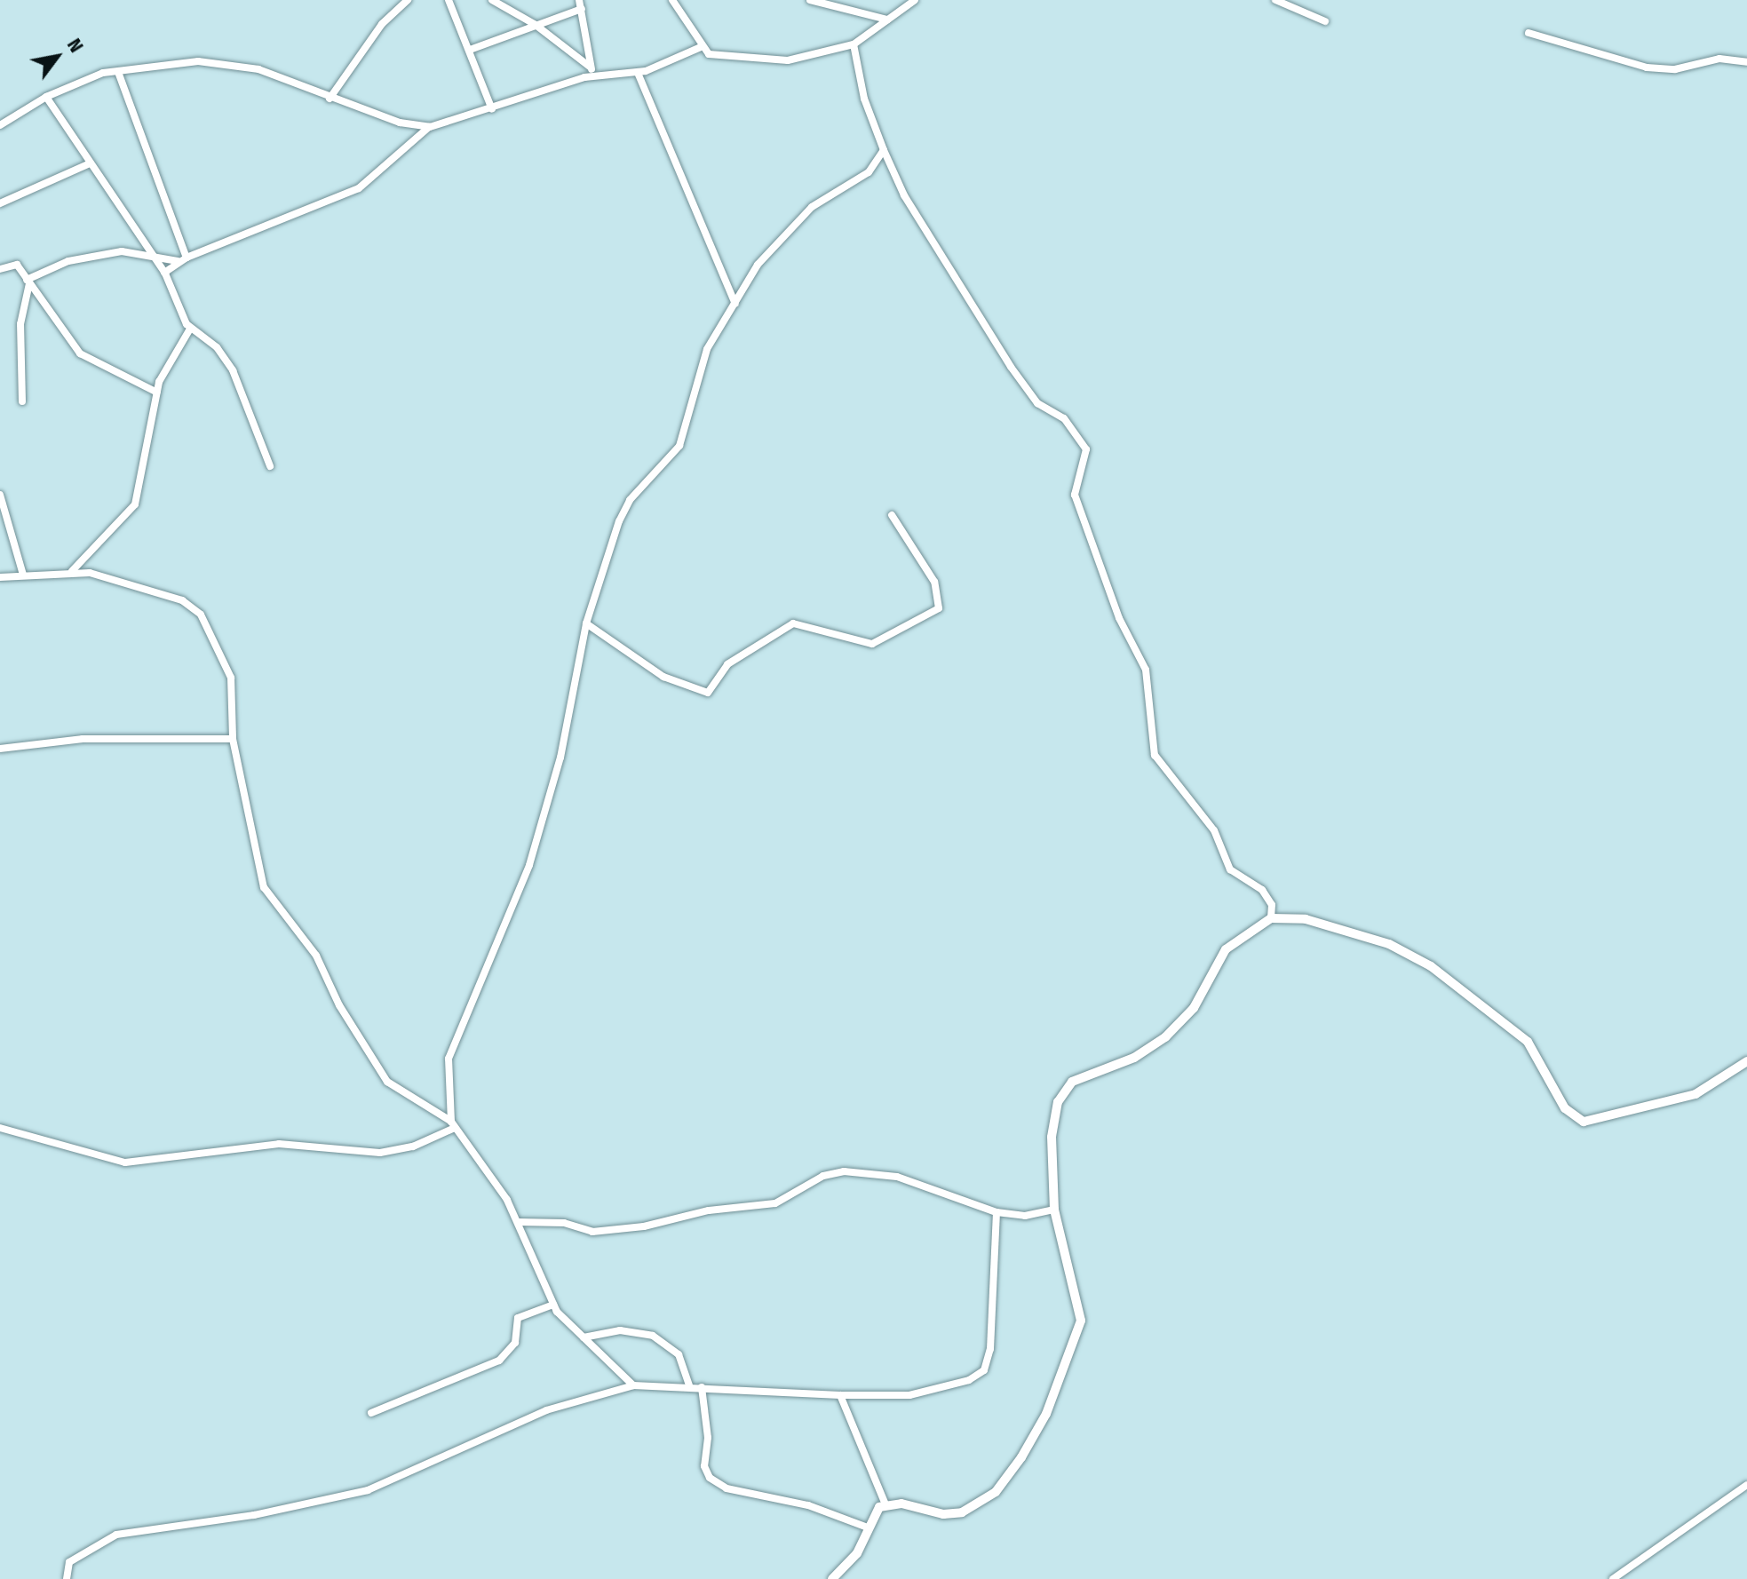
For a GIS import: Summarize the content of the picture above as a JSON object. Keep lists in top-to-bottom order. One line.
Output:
{"north":"top right"}
